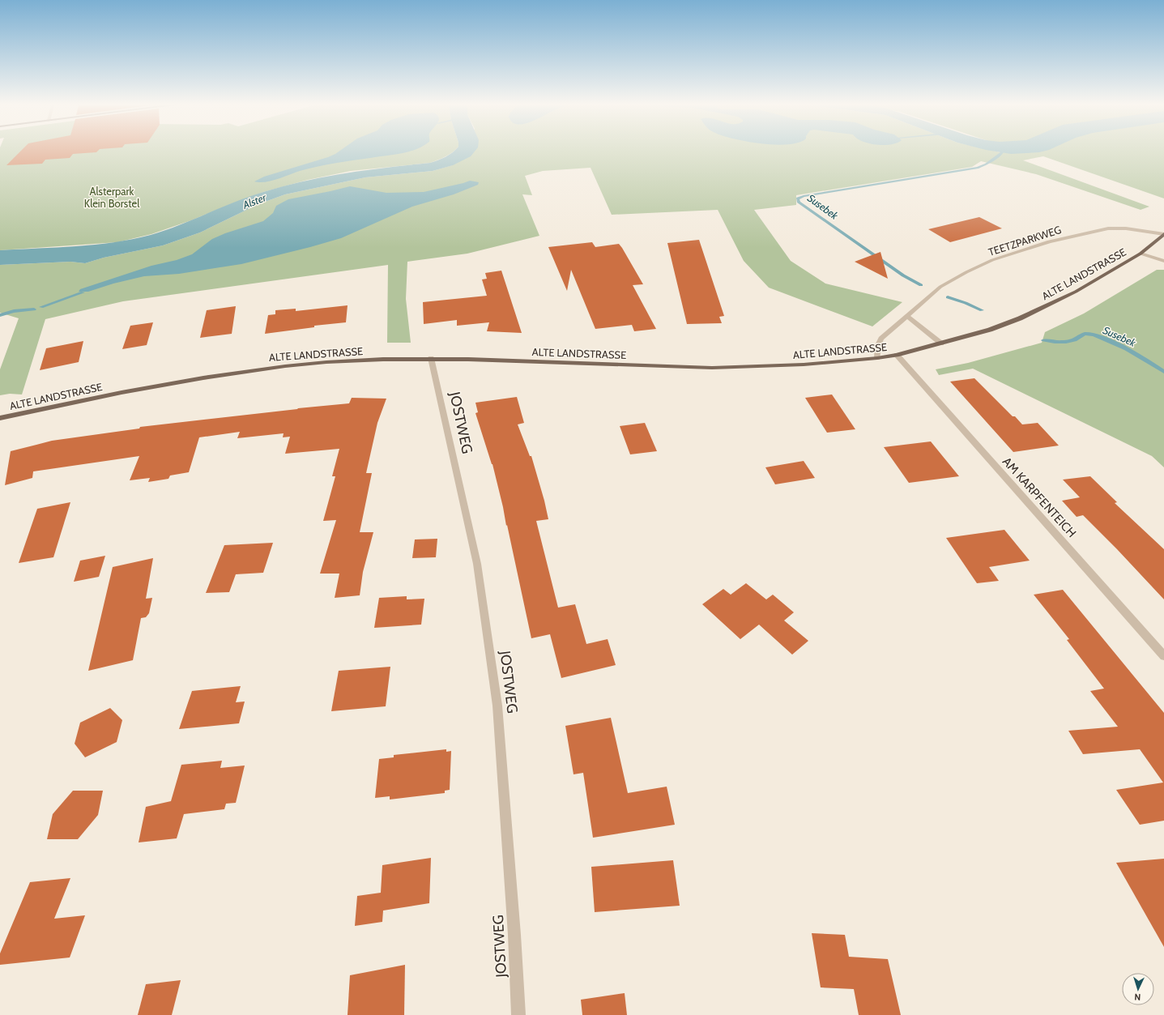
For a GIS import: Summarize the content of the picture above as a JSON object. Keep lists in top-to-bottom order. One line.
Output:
{"streets":{"main road":["ALTE LANDSTRASSE"],"street":["TEETZPARKWEG","JOSTWEG","AM KARPFENTEICH"]},"crossings":[["TEETZPARKWEG","ALTE LANDSTRASSE"],["ALTE LANDSTRASSE","JOSTWEG"],["ALTE LANDSTRASSE","AM KARPFENTEICH"]],"water":["Alster","Susebek"],"parks":["Alsterpark Klein Borstel"],"north":"bottom"}
